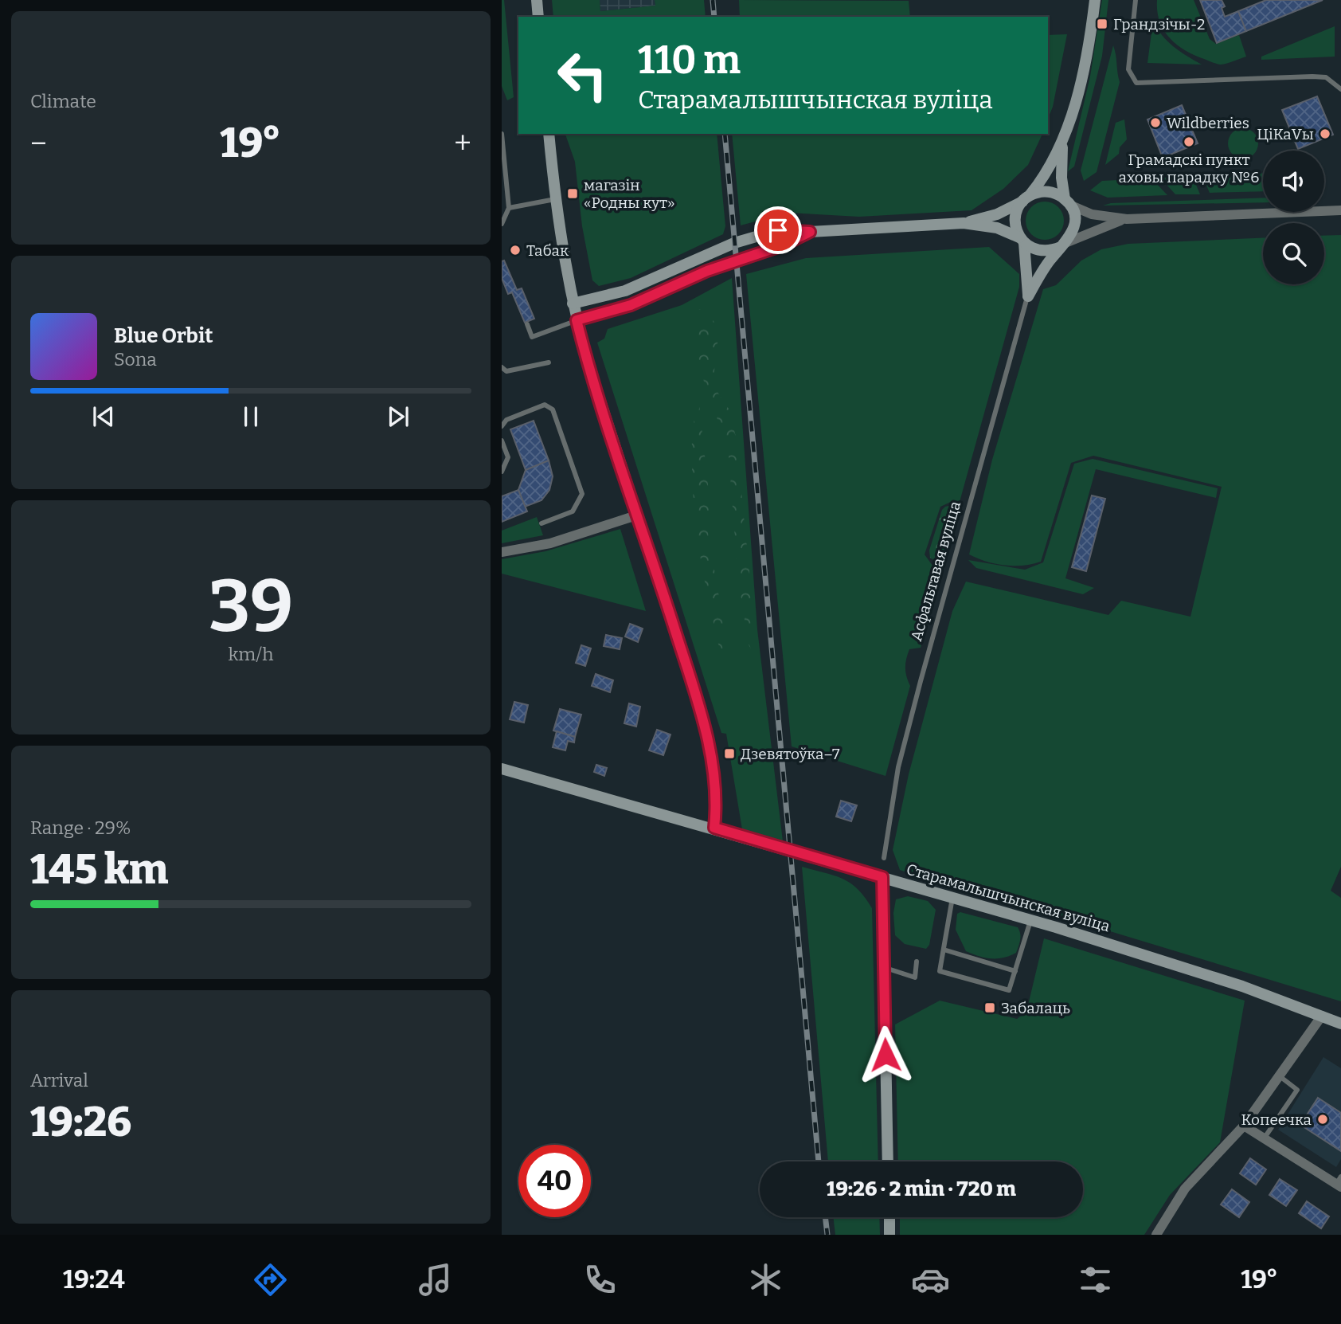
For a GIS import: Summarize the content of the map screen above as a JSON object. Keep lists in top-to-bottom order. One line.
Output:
{"streets":{"street":["Старамалышчынская вуліца"],"lane":["Асфальтавая вуліца"]},"places":{"transit":["Грандзічы-2","магазін «Родны кут»","Дзевятоўка–7","Забалаць"],"other":["Wildberries","ЦiKaVы","Грамадскі пункт аховы парадку №6","Табак","Копеечка"]},"page":{"tile":["Climate",["39","km/h"],["Range · 29%","145 km"],["Arrival","19:26"]],"turn":["110 m","Старамалышчынская вуліца"],"heat":["−","19°","+"],"song":["Blue Orbit","Sona"],"limit":"40","trip":"19:26 · 2 min · 720 m","tabs":["19:24","19°"]}}
